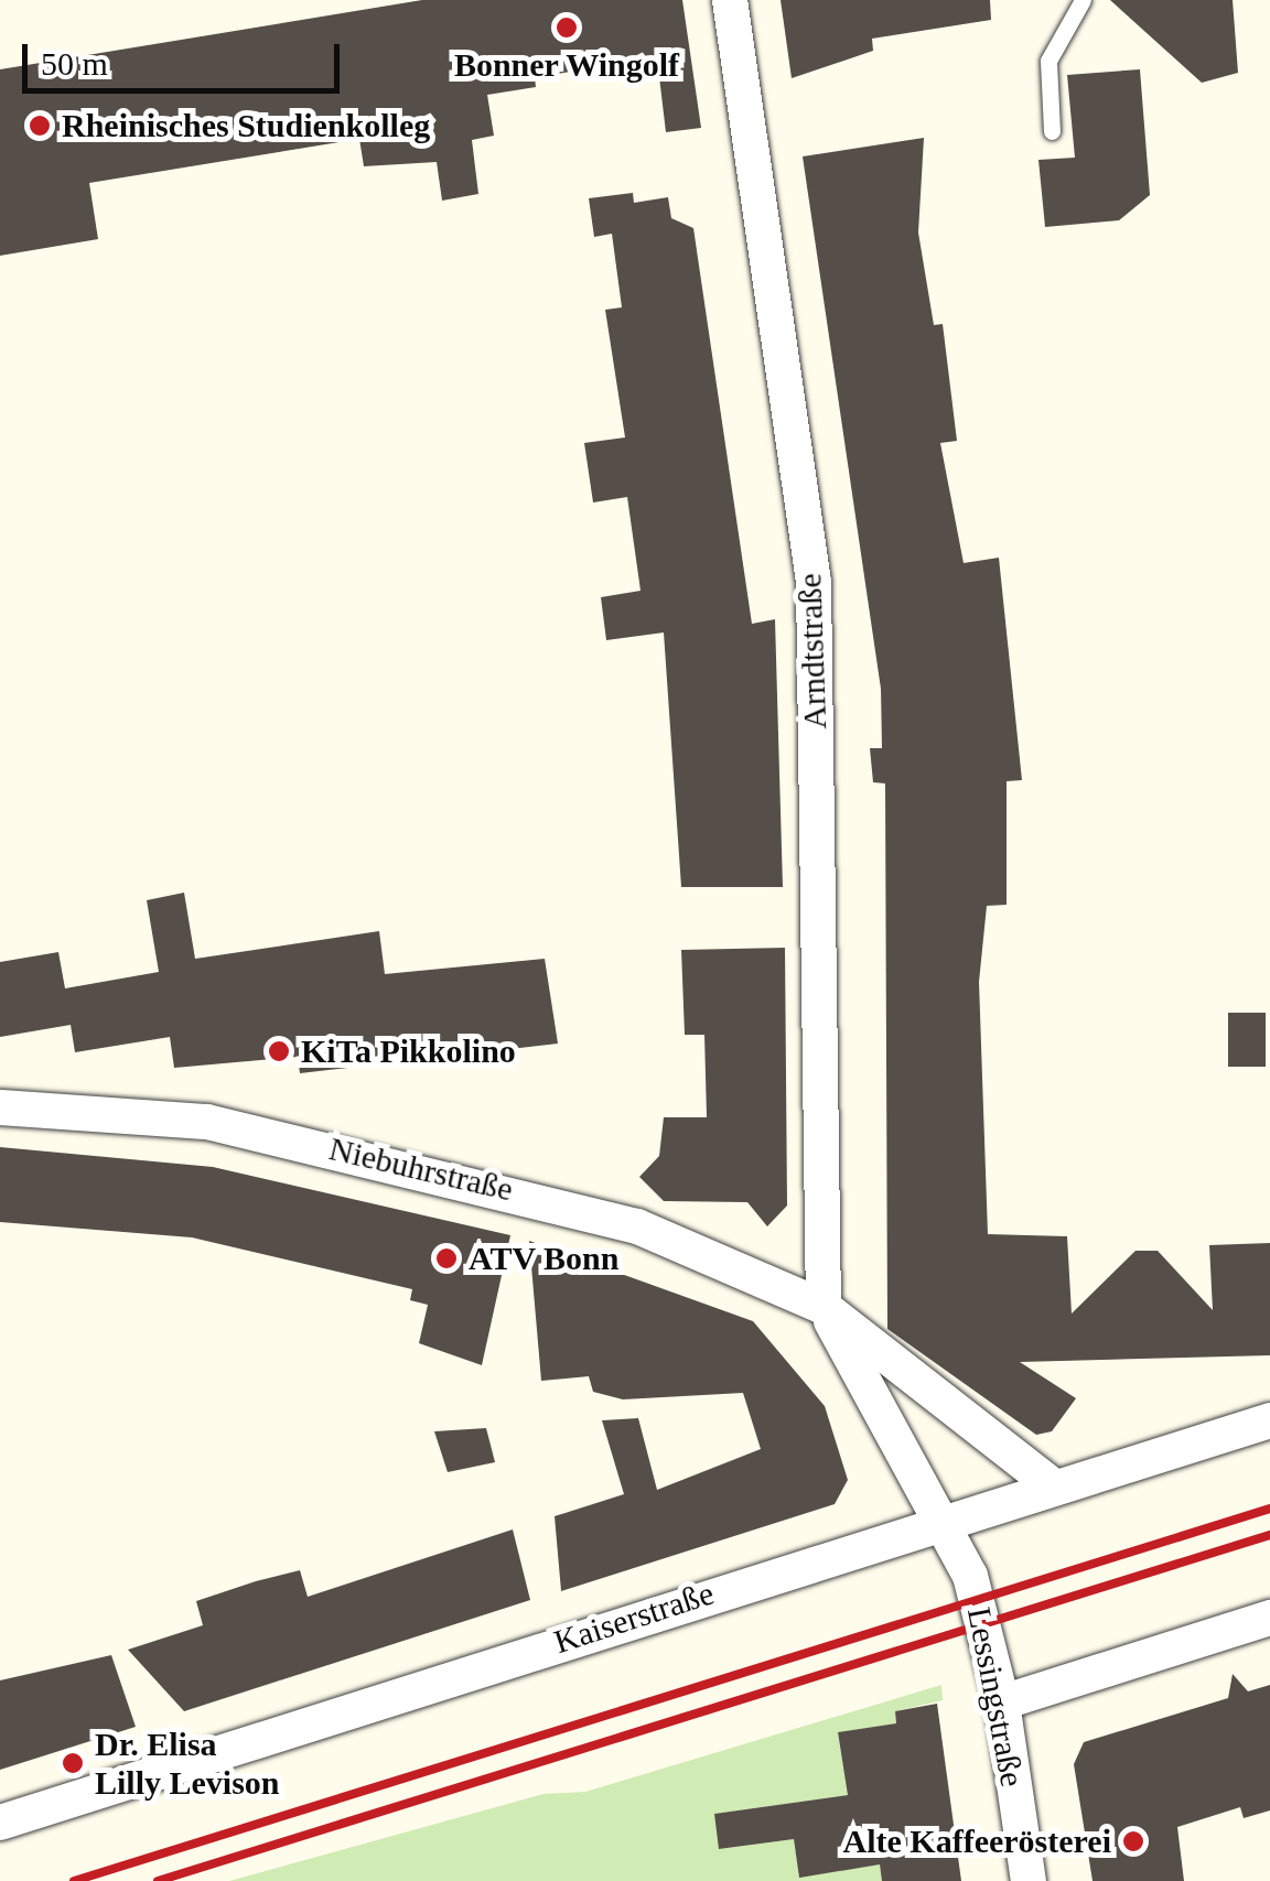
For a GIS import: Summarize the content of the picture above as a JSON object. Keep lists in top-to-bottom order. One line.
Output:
{"streets":{"street":["Arndtstraße","Niebuhrstraße","Kaiserstraße","Lessingstraße"]},"crossings":[["Arndtstraße","Niebuhrstraße"],["Niebuhrstraße","Kaiserstraße"],["Kaiserstraße","Lessingstraße"]],"places":["Bonner Wingolf","Rheinisches Studienkolleg","KiTa Pikkolino","ATV Bonn","Dr. Elisa Lilly Levison","Alte Kaffeerösterei"],"scale_bar":"50 m"}
